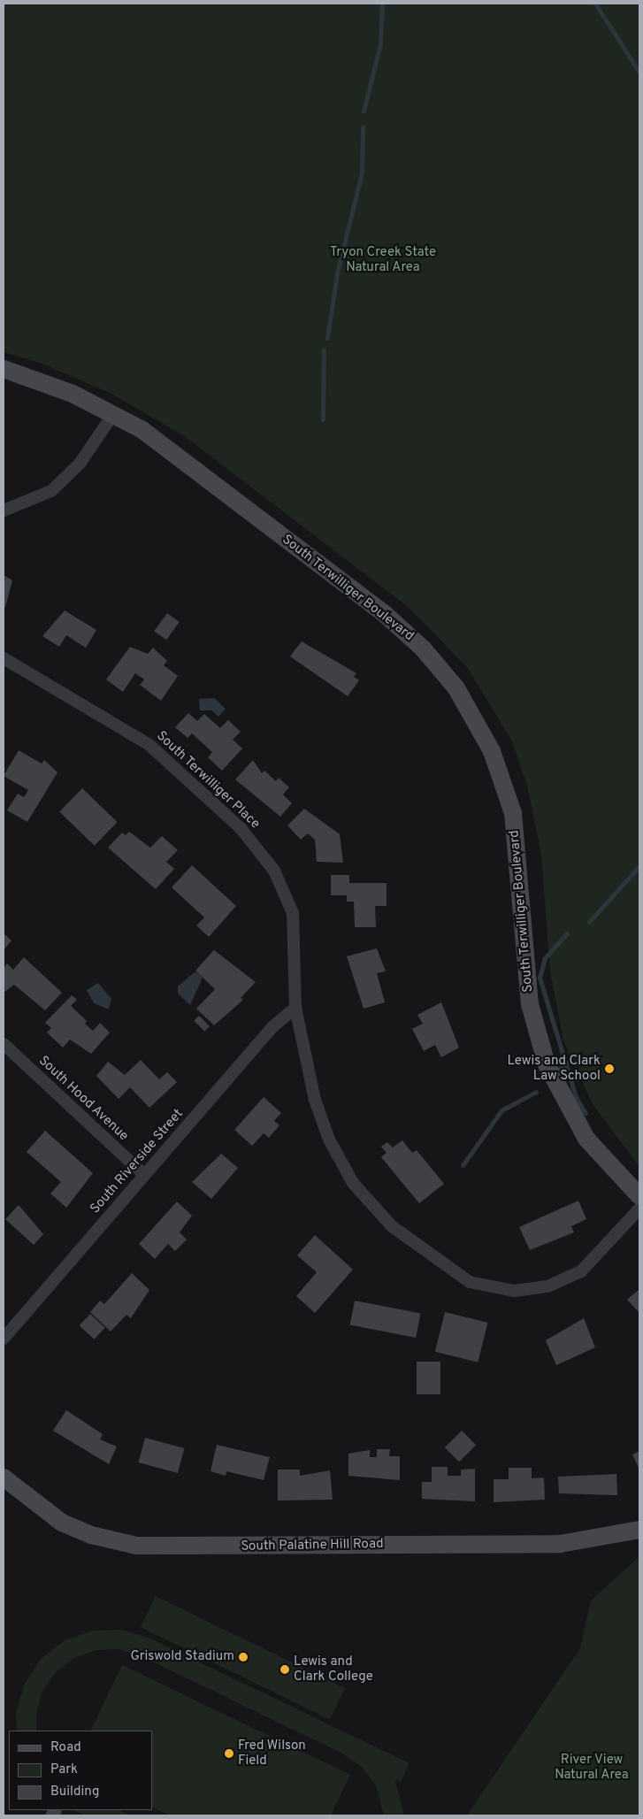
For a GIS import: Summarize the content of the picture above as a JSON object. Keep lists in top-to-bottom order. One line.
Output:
{"streets":{"main road":["South Terwilliger Boulevard","South Palatine Hill Road"],"street":["South Terwilliger Place","South Hood Avenue","South Riverside Street"]},"crossings":[["South Terwilliger Place","South Riverside Street"],["South Hood Avenue","South Riverside Street"]],"parks":["Tryon Creek State Natural Area","River View Natural Area"],"places":["Lewis and Clark Law School","Griswold Stadium","Lewis and Clark College","Fred Wilson Field"],"legend":["Road","Park","Building"]}
